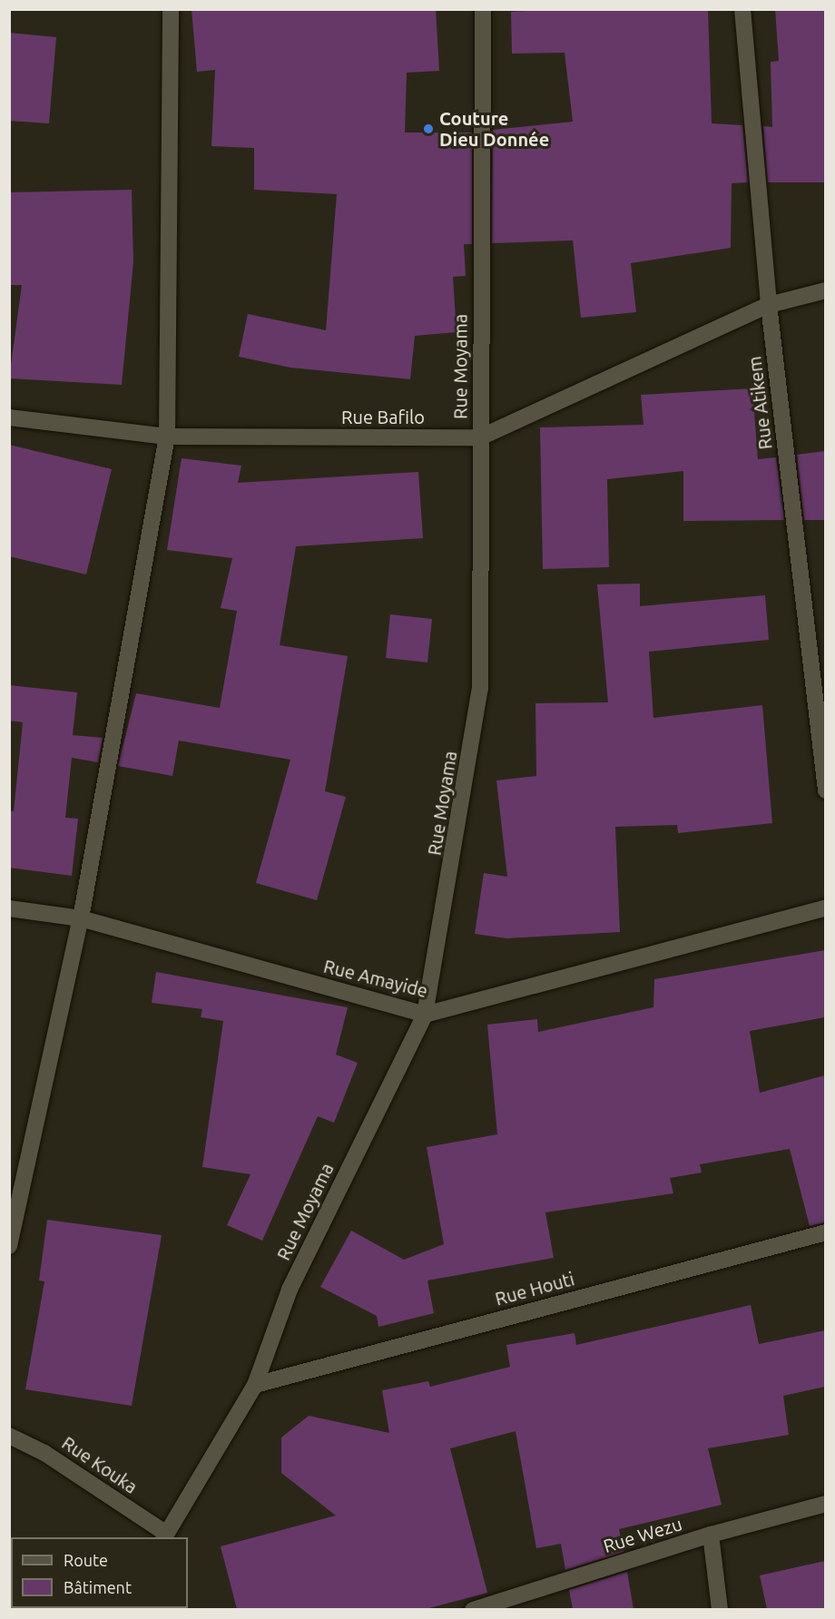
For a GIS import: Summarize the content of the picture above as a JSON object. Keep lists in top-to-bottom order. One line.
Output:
{"streets":{"street":["Rue Moyama","Rue Atikem","Rue Bafilo","Rue Amayide","Rue Houti","Rue Kouka","Rue Wezu"]},"crossings":[["Rue Moyama","Rue Bafilo"],["Rue Moyama","Rue Amayide"],["Rue Moyama","Rue Houti"],["Rue Moyama","Rue Kouka"],["Rue Atikem","Rue Bafilo"]],"places":["Couture Dieu Donnée"],"legend":["Route","Bâtiment"]}
